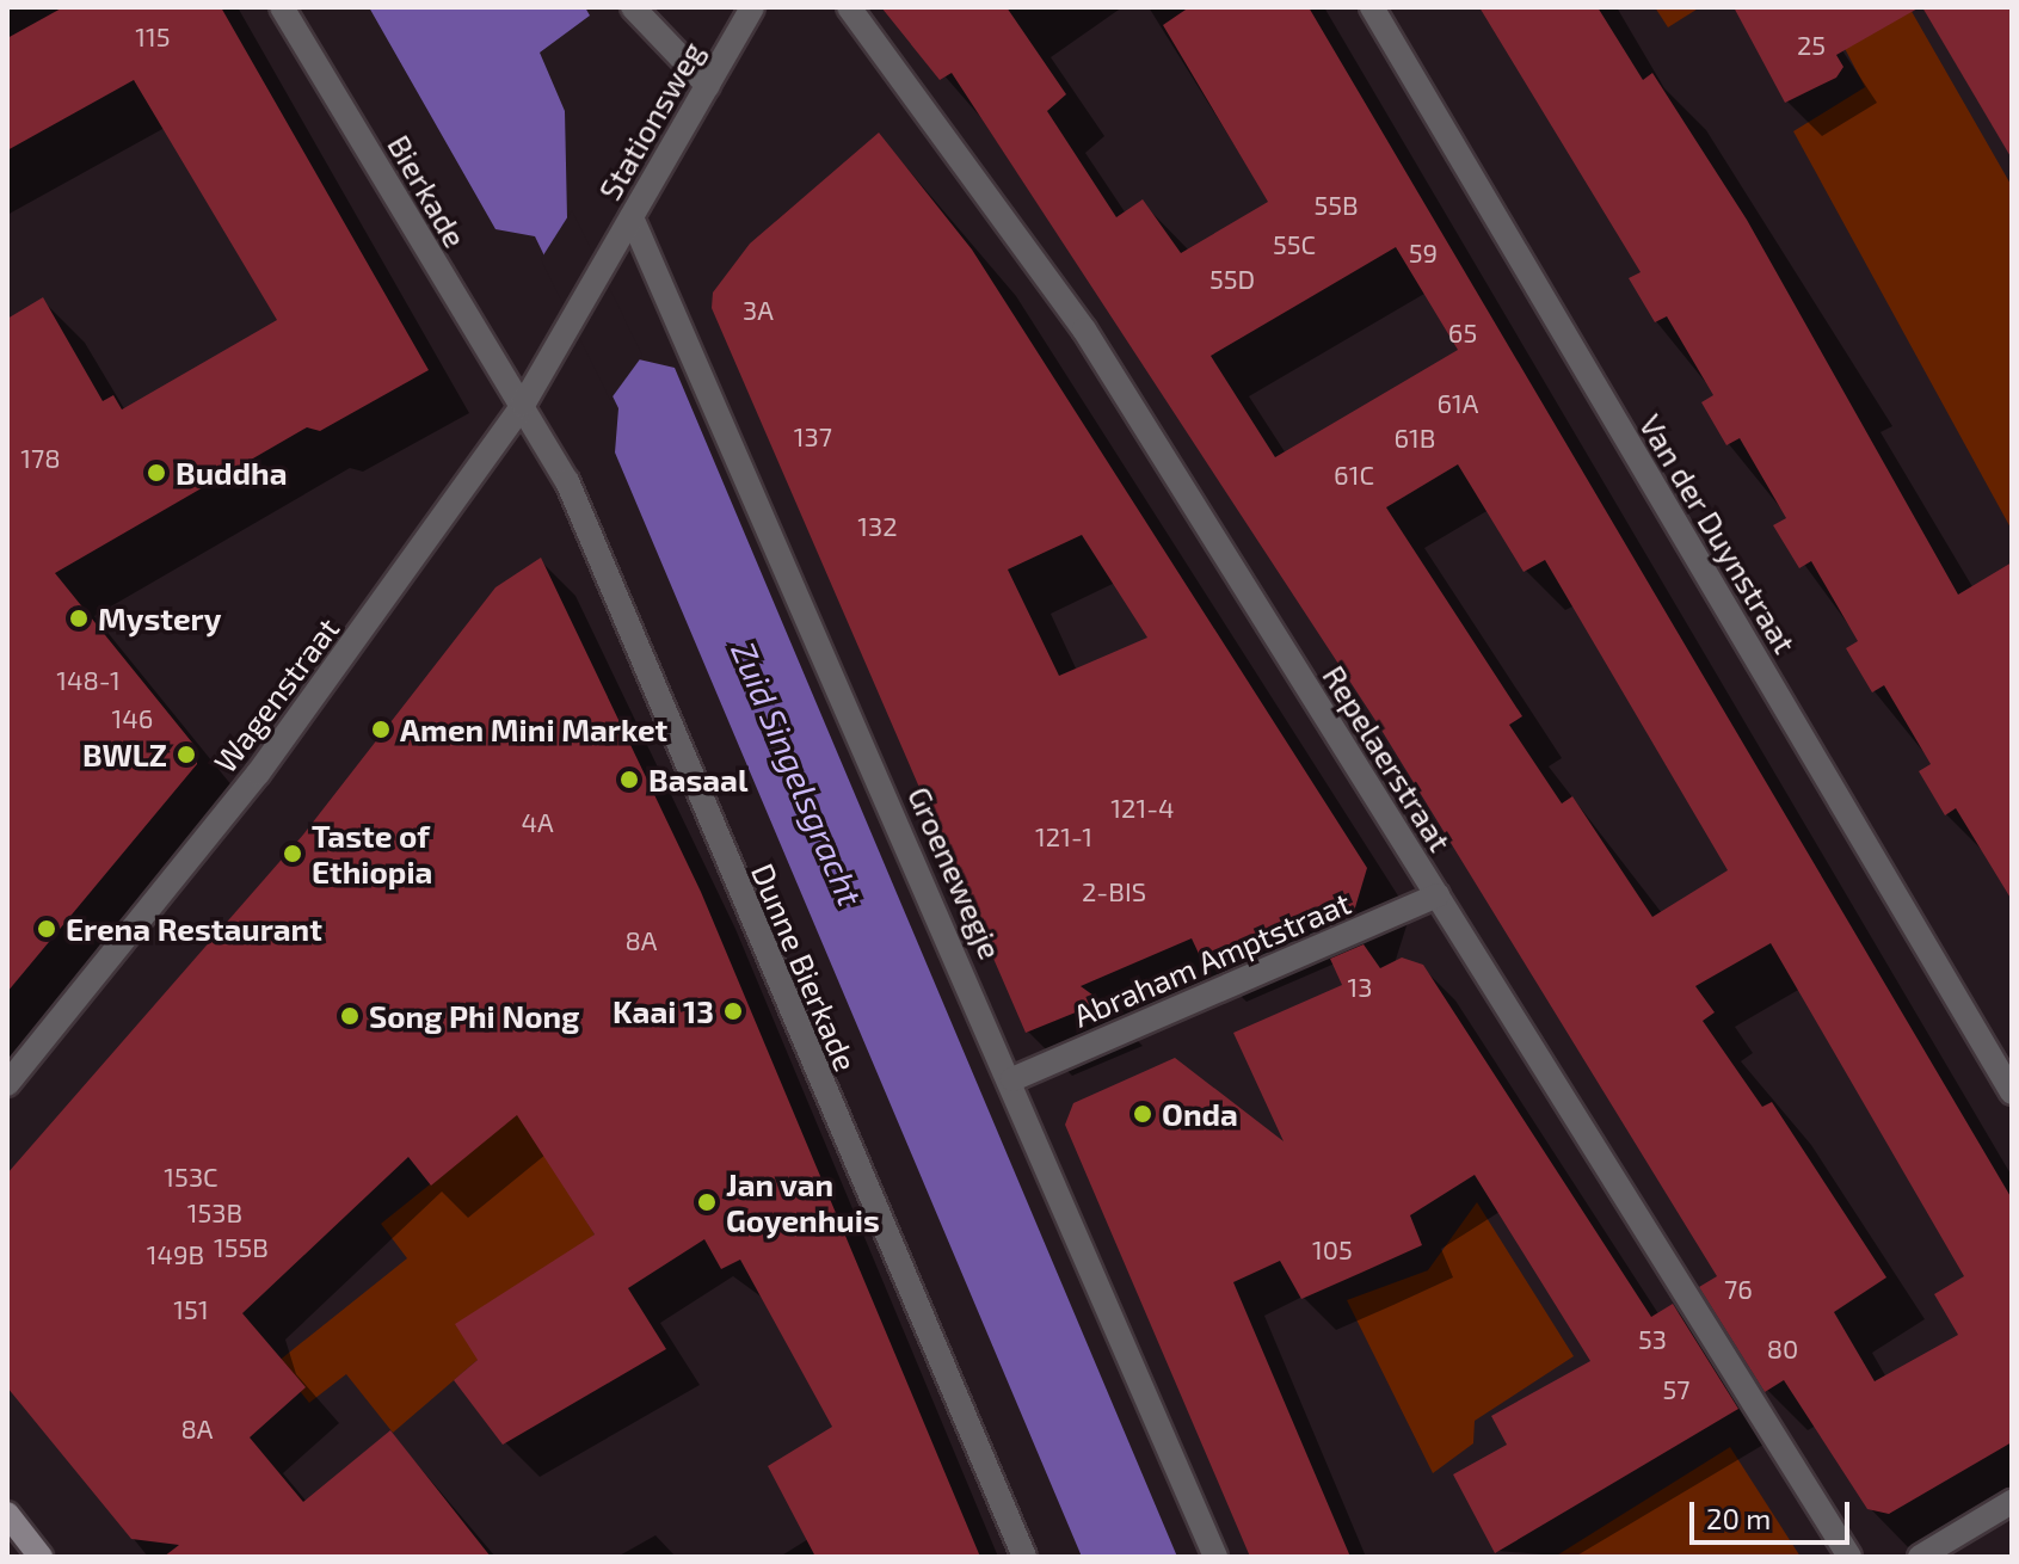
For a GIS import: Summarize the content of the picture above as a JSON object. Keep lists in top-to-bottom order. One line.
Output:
{"streets":{"street":["Stationsweg","Bierkade","Van der Duynstraat","Wagenstraat","Repelaerstraat","Groenewegje","Abraham Amptstraat","Dunne Bierkade"]},"crossings":[["Stationsweg","Wagenstraat"],["Stationsweg","Groenewegje"],["Bierkade","Wagenstraat"],["Bierkade","Dunne Bierkade"],["Wagenstraat","Dunne Bierkade"],["Repelaerstraat","Abraham Amptstraat"],["Groenewegje","Abraham Amptstraat"]],"water":["Zuid Singelsgracht"],"places":["Buddha","Mystery","Amen Mini Market","BWLZ","Basaal","Taste of Ethiopia","Erena Restaurant","Kaai 13","Song Phi Nong","Onda","Jan van Goyenhuis"],"house_numbers":["115","25","55B","55C","59","55D","3A","65","61A","137","61B","178","61C","132","148-1","146","121-4","4A","121-1","2-BIS","8A","13","153C","153B","155B","105","149B","76","151","53","80","57","8A"],"scale_bar":"20 m"}
